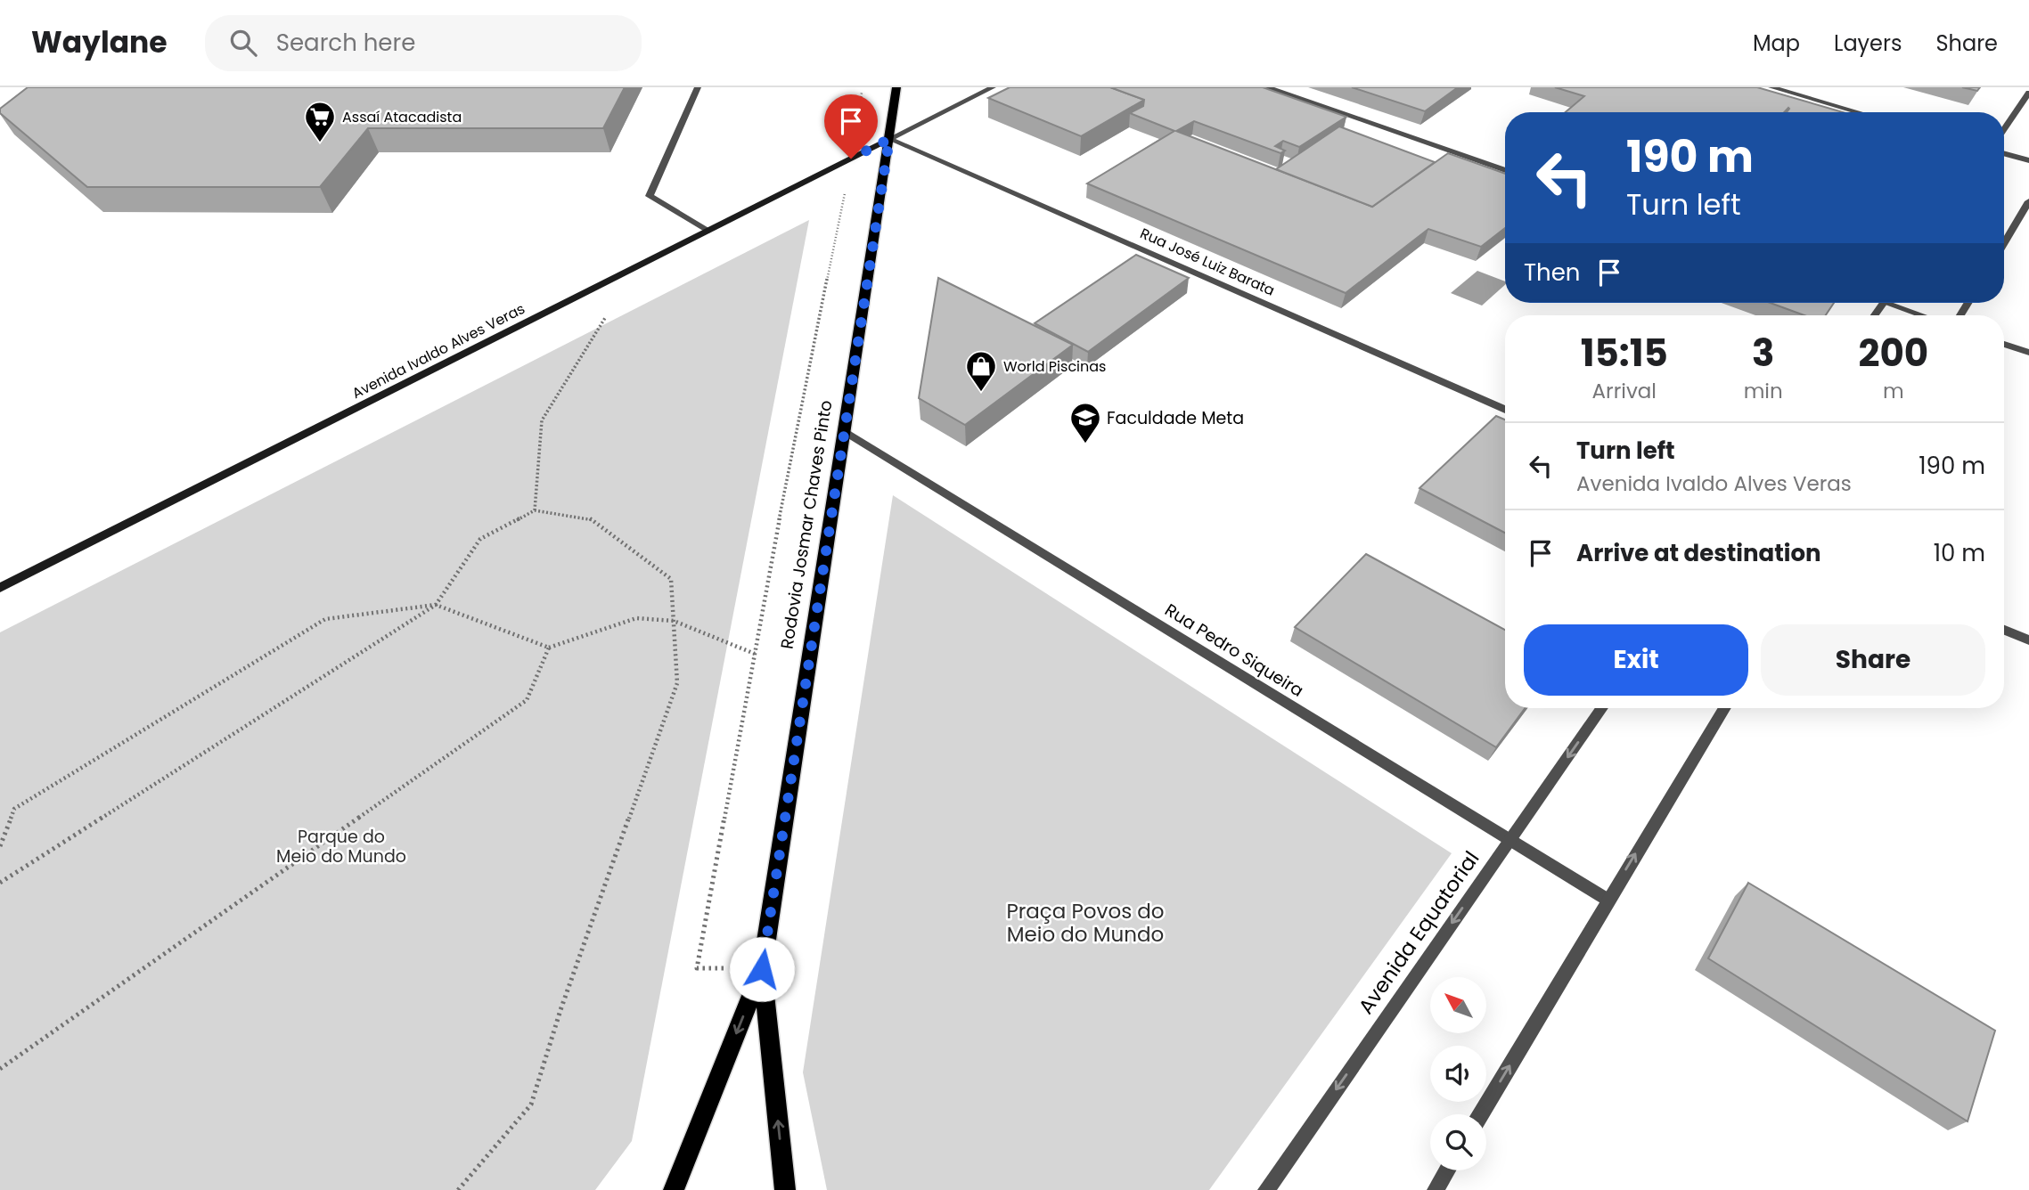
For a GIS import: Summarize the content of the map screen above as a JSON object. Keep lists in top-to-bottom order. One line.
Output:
{"streets":{"main road":["Avenida Ivaldo Alves Veras","Rodovia Josmar Chaves Pinto"],"street":["Rua José Luiz Barata","Rua Pedro Siqueira","Avenida Equatorial"]},"crossings":[["Rua José Luiz Barata","Avenida Ivaldo Alves Veras"],["Rua José Luiz Barata","Rodovia Josmar Chaves Pinto"],["Avenida Ivaldo Alves Veras","Rodovia Josmar Chaves Pinto"],["Rodovia Josmar Chaves Pinto","Rua Pedro Siqueira"],["Rua Pedro Siqueira","Avenida Equatorial"]],"one_way":["Avenida Equatorial"],"parks":["Parque do Meio do Mundo","Praça Povos do Meio do Mundo"],"places":{"supermarket":["Assaí Atacadista"],"shop":["World Piscinas"],"school or university":["Faculdade Meta"]},"north":"top left","page":{"header":"Waylane","search":"Search here","nav":["Map","Layers","Share"],"turn":["190 m","Turn left"],"then":"Then","eta":["15:15","Arrival","3","min","200","m"],"list":[{"name":"Turn left","note":"Avenida Ivaldo Alves Veras","value":"190 m"},{"name":"Arrive at destination","value":"10 m"}],"buttons":["Exit","Share"]}}
